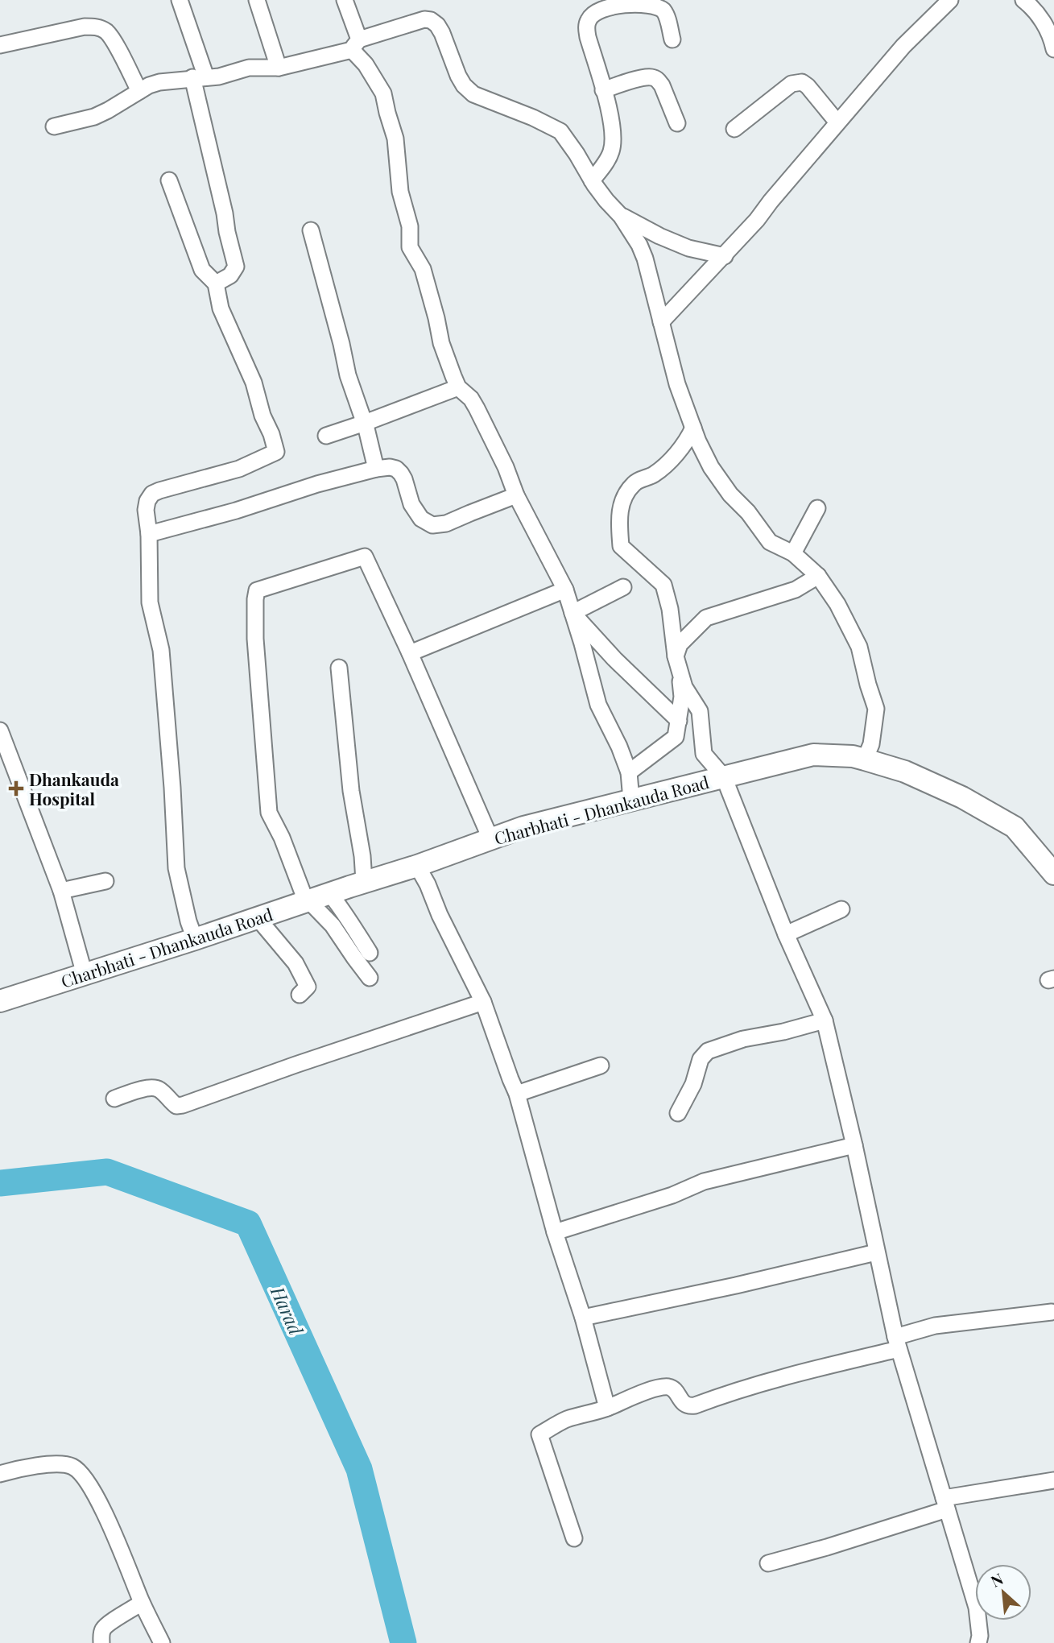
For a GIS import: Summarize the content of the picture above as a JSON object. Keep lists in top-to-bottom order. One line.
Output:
{"streets":{"street":["Charbhati - Dhankauda Road"]},"water":["Harad"],"places":{"health":["Dhankauda Hospital"]},"north":"top left"}
